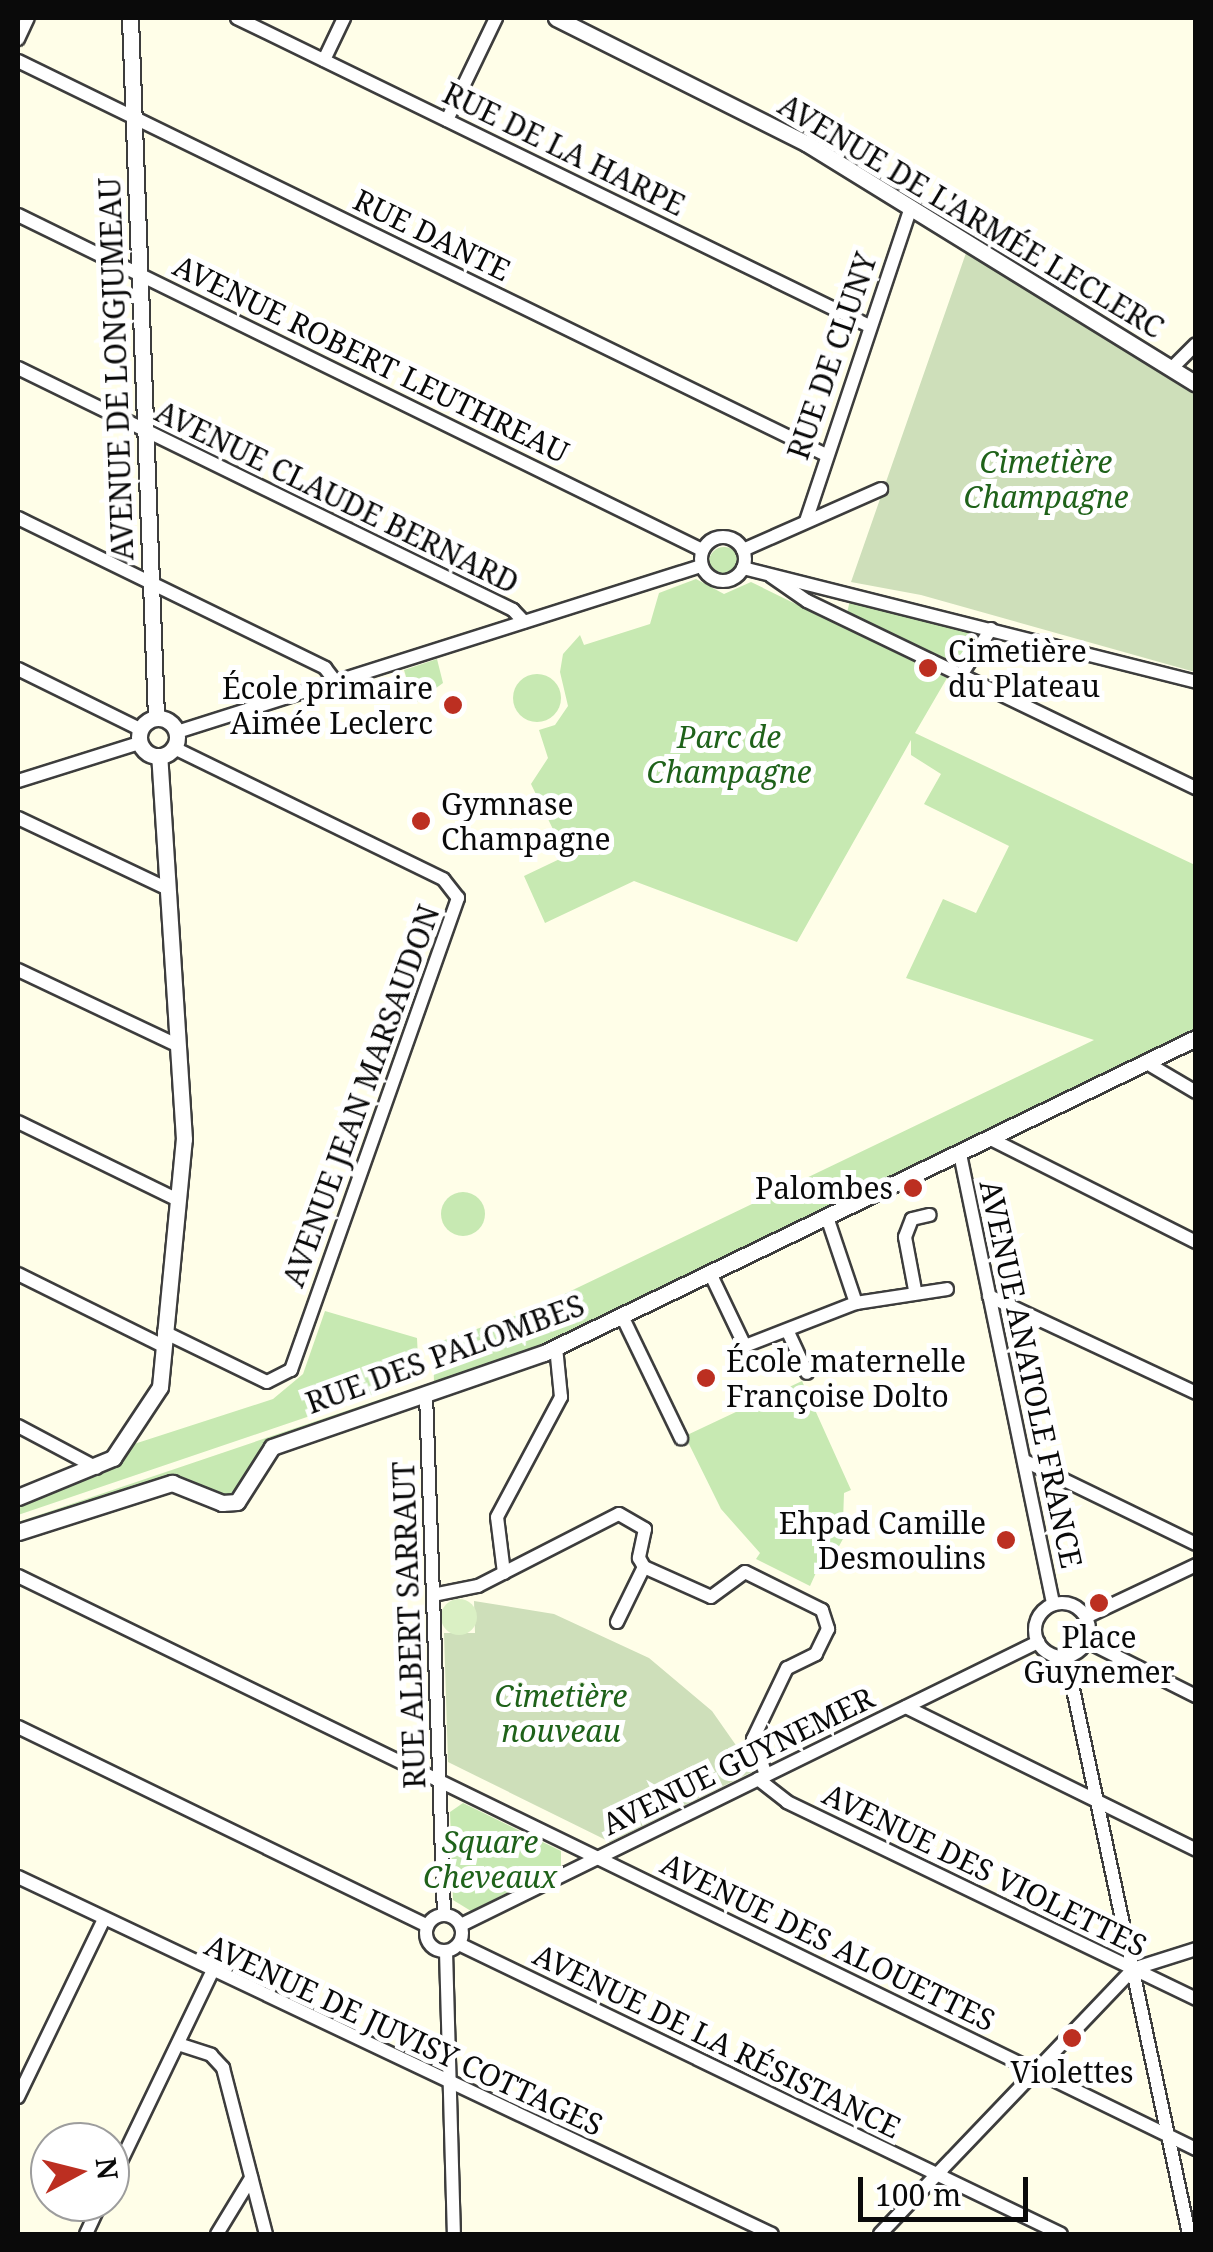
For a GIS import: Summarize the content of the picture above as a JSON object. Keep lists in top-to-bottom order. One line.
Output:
{"streets":{"street":["RUE DE LA HARPE","AVENUE DE L'ARMÉE LECLERC","RUE DANTE","RUE DE CLUNY","AVENUE ROBERT LEUTHREAU","AVENUE DE LONGJUMEAU","AVENUE CLAUDE BERNARD","AVENUE JEAN MARSAUDON","RUE DES PALOMBES","AVENUE ANATOLE FRANCE","RUE ALBERT SARRAUT","AVENUE GUYNEMER","AVENUE DES VIOLETTES","AVENUE DES ALOUETTES","AVENUE DE JUVISY COTTAGES","AVENUE DE LA RÉSISTANCE"]},"crossings":[["RUE DE LA HARPE","RUE DE CLUNY"],["AVENUE DE L'ARMÉE LECLERC","RUE DE CLUNY"],["RUE DANTE","RUE DE CLUNY"],["RUE DANTE","AVENUE DE LONGJUMEAU"],["AVENUE ROBERT LEUTHREAU","AVENUE DE LONGJUMEAU"],["AVENUE DE LONGJUMEAU","AVENUE CLAUDE BERNARD"],["RUE DES PALOMBES","AVENUE ANATOLE FRANCE"],["RUE DES PALOMBES","RUE ALBERT SARRAUT"],["AVENUE ANATOLE FRANCE","AVENUE GUYNEMER"],["RUE ALBERT SARRAUT","AVENUE DES ALOUETTES"],["AVENUE GUYNEMER","AVENUE DES VIOLETTES"],["AVENUE GUYNEMER","AVENUE DES ALOUETTES"]],"parks":["Cimetière Champagne","Parc de Champagne","Cimetière nouveau","Square Cheveaux"],"places":["Cimetière du Plateau","École primaire Aimée Leclerc","Gymnase Champagne","Palombes","École maternelle Françoise Dolto","Ehpad Camille Desmoulins","Place Guynemer","Violettes"],"scale_bar":"100 m","north":"right"}
